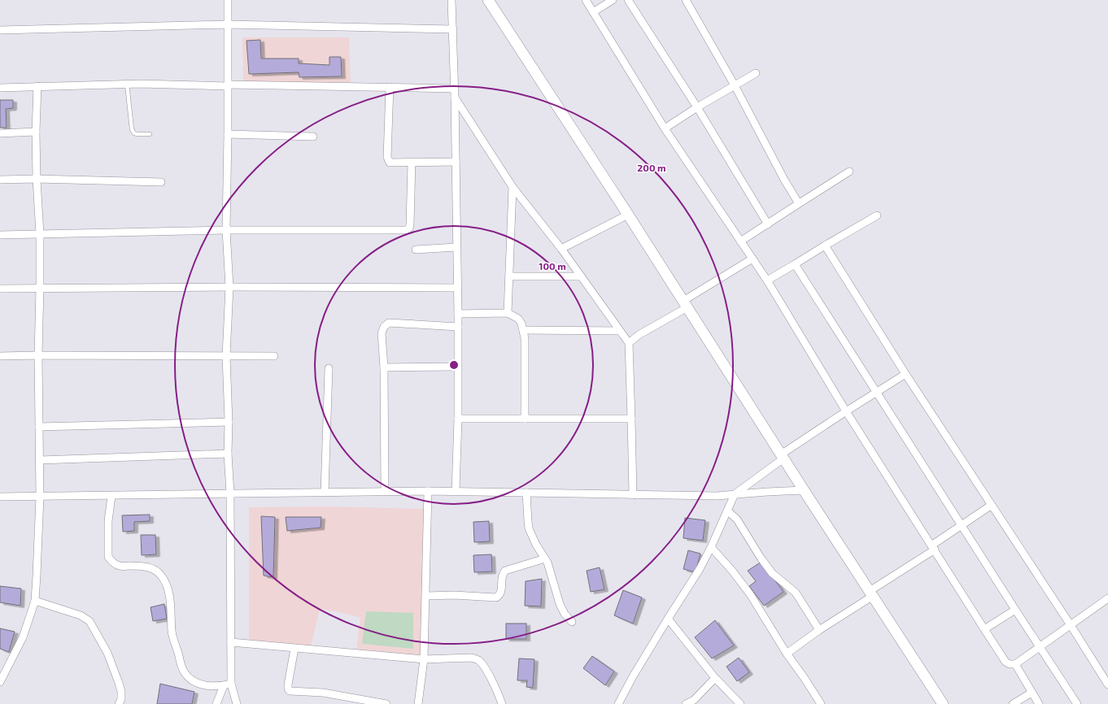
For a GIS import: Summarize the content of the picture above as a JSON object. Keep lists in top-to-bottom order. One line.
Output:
{"rings":["200 m","100 m"]}
